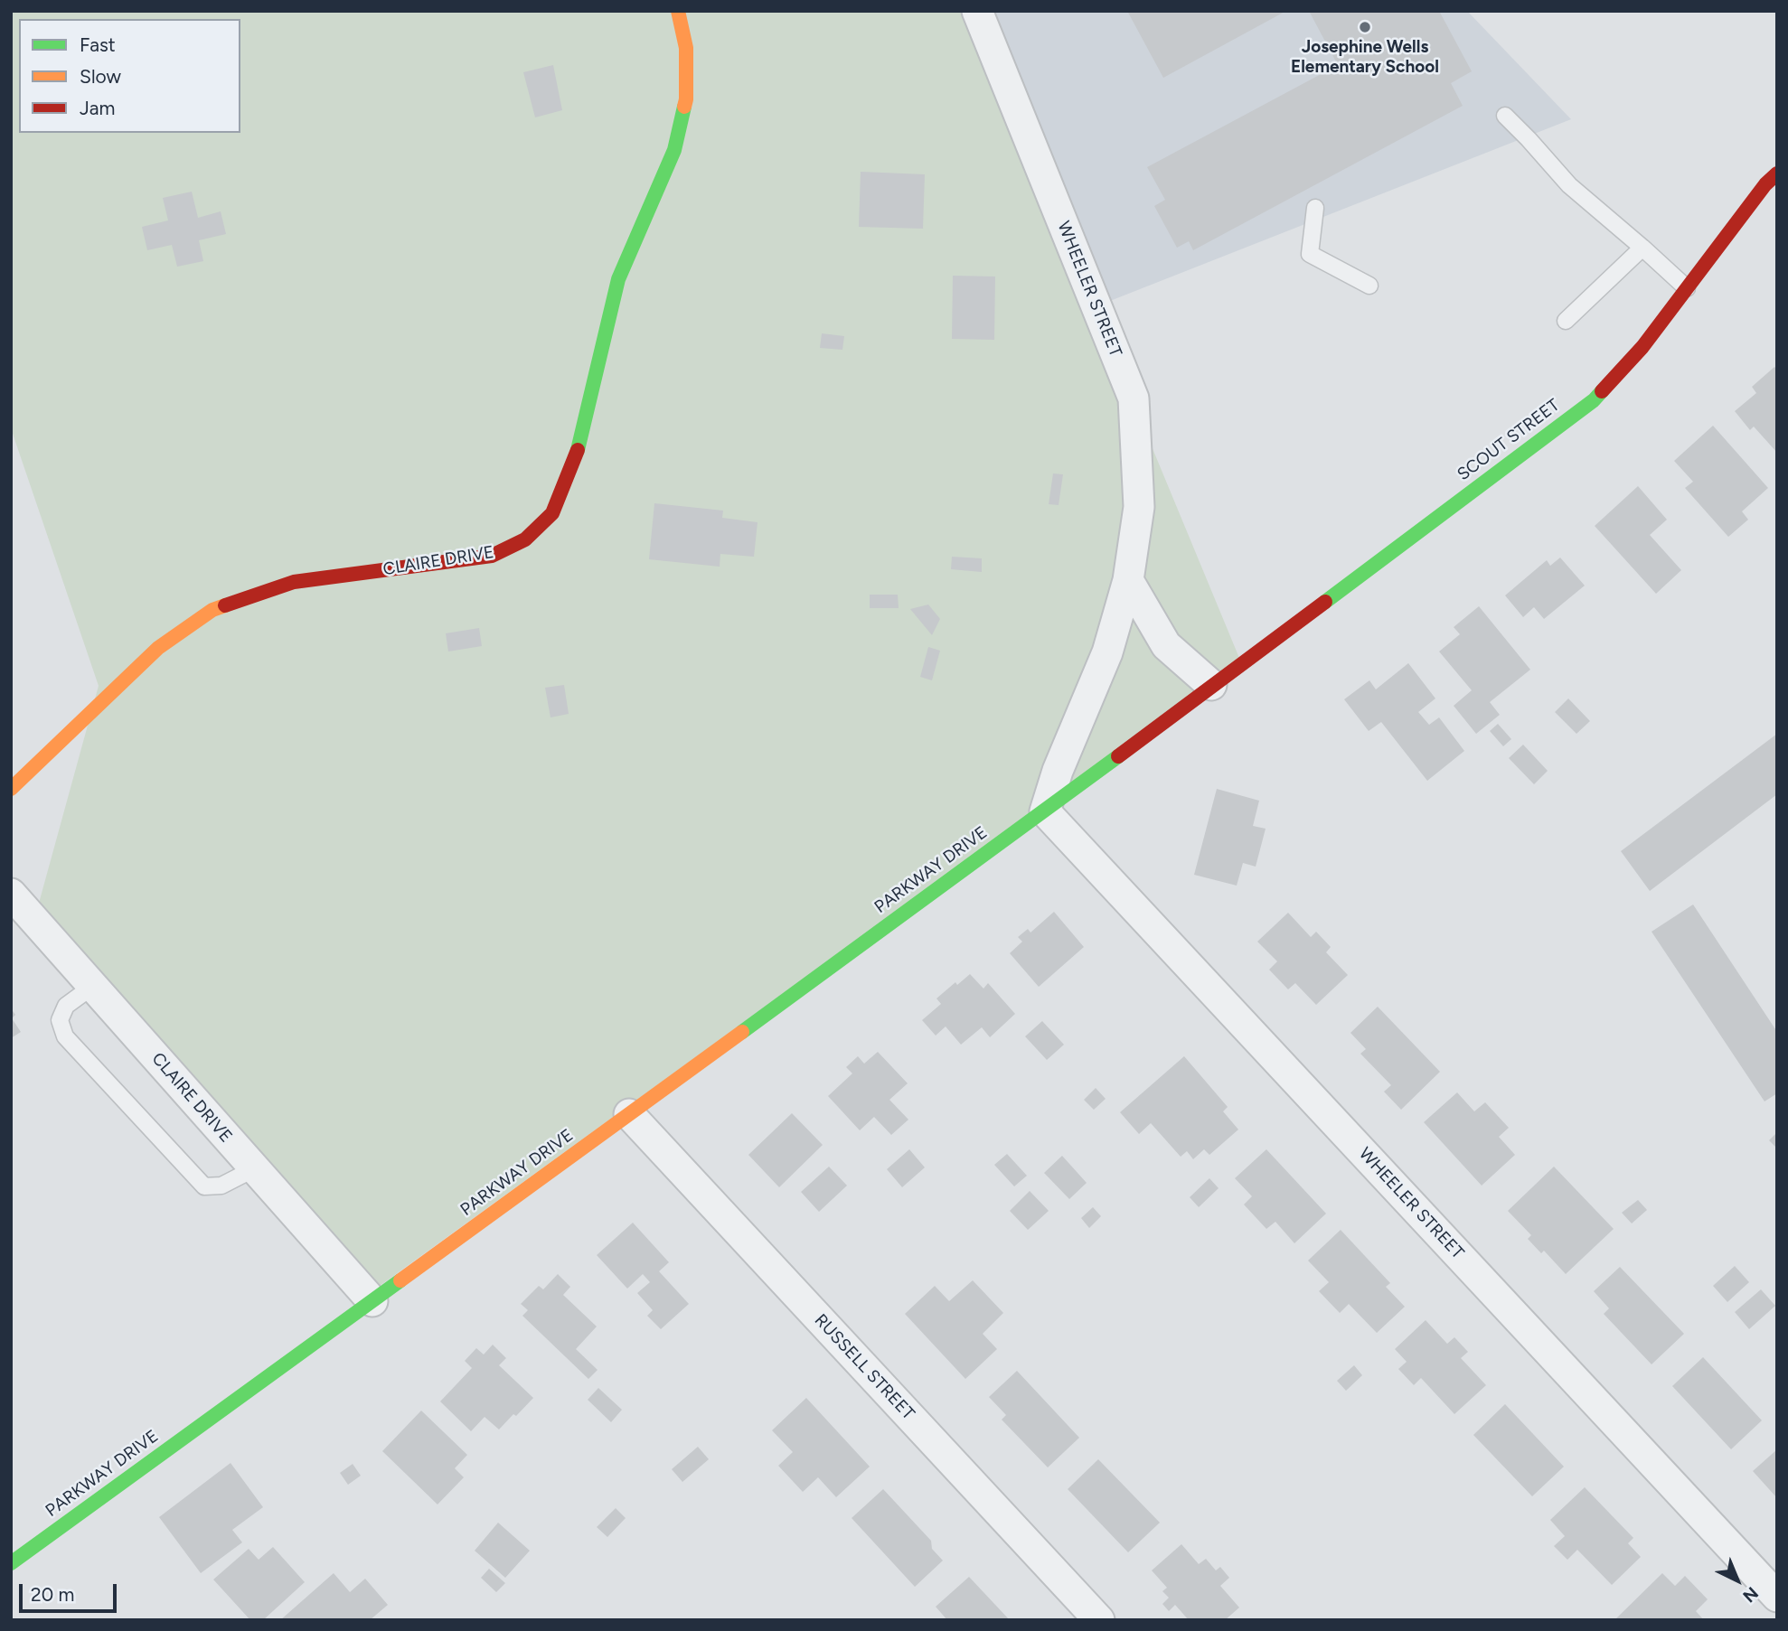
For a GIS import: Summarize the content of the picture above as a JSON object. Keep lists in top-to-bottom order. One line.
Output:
{"streets":{"street":["WHEELER STREET","SCOUT STREET","CLAIRE DRIVE","PARKWAY DRIVE","RUSSELL STREET"]},"crossings":[["WHEELER STREET","PARKWAY DRIVE"],["CLAIRE DRIVE","PARKWAY DRIVE"],["PARKWAY DRIVE","RUSSELL STREET"]],"places":["Josephine Wells Elementary School"],"legend":["Fast","Slow","Jam"],"scale_bar":"20 m","north":"bottom right"}
